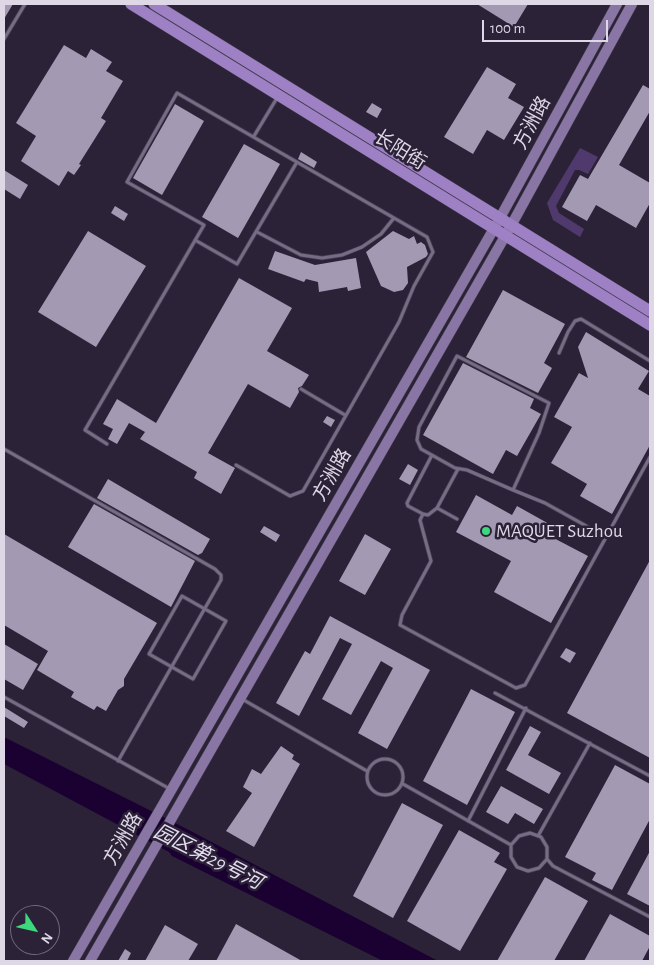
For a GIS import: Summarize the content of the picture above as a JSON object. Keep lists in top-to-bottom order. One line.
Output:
{"streets":{"main road":["方洲路","长阳街"]},"crossings":[["方洲路","长阳街"]],"water":["园区第29号河"],"places":["MAQUET Suzhou"],"scale_bar":"100 m","north":"bottom right"}
